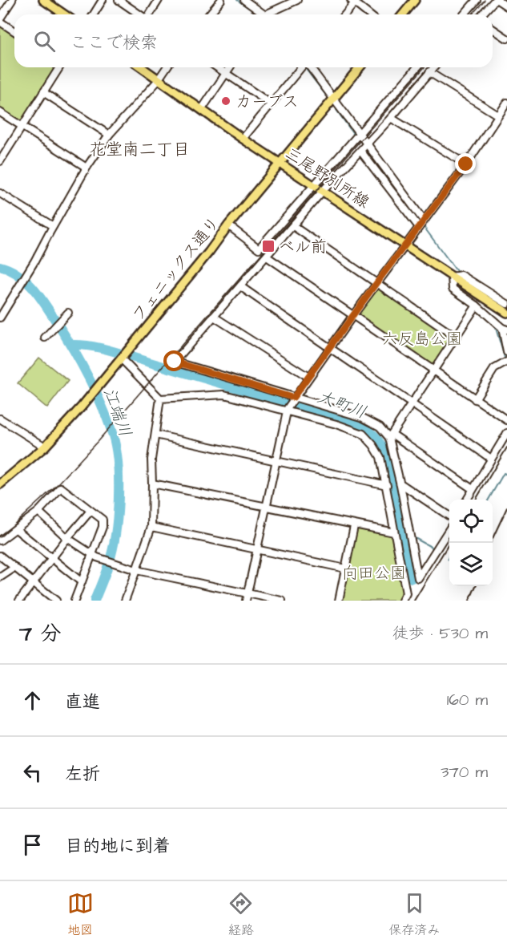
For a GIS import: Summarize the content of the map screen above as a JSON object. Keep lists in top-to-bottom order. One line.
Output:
{"streets":{"main road":["三尾野別所線","フェニックス通り"]},"crossings":[["三尾野別所線","フェニックス通り"]],"districts":["花堂南二丁目"],"water":["大町川","江端川"],"parks":["六反島公園","向田公園"],"places":{"other":["カーブス"],"transit":["ベル前"]},"page":{"search":"ここで検索","heading":["7 分","徒歩 · 530 m"],"list":[["直進","160 m"],["左折","370 m"],"目的地に到着"],"nav":["地図","経路","保存済み"]}}
